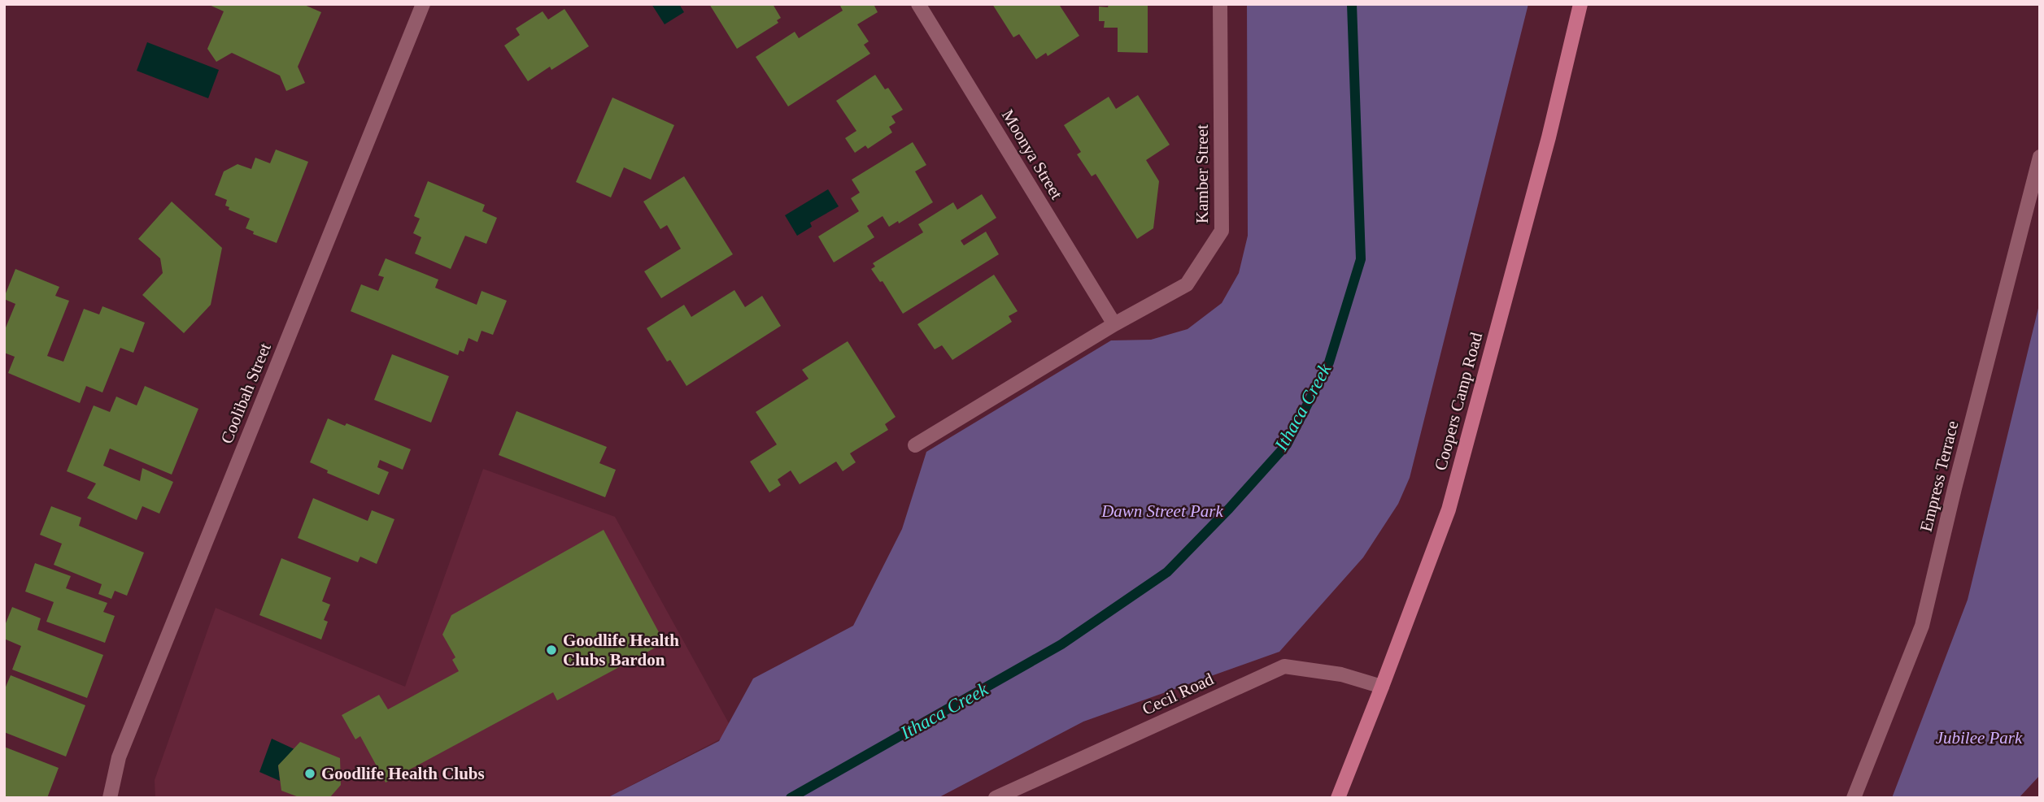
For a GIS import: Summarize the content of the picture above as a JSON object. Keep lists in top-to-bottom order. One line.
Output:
{"streets":{"main road":["Coopers Camp Road"],"street":["Moonya Street","Kamber Street","Coolibah Street","Empress Terrace","Cecil Road"]},"crossings":[["Moonya Street","Kamber Street"],["Coopers Camp Road","Cecil Road"]],"water":["Ithaca Creek"],"parks":["Dawn Street Park","Jubilee Park"],"places":["Goodlife Health Clubs Bardon","Goodlife Health Clubs"]}
